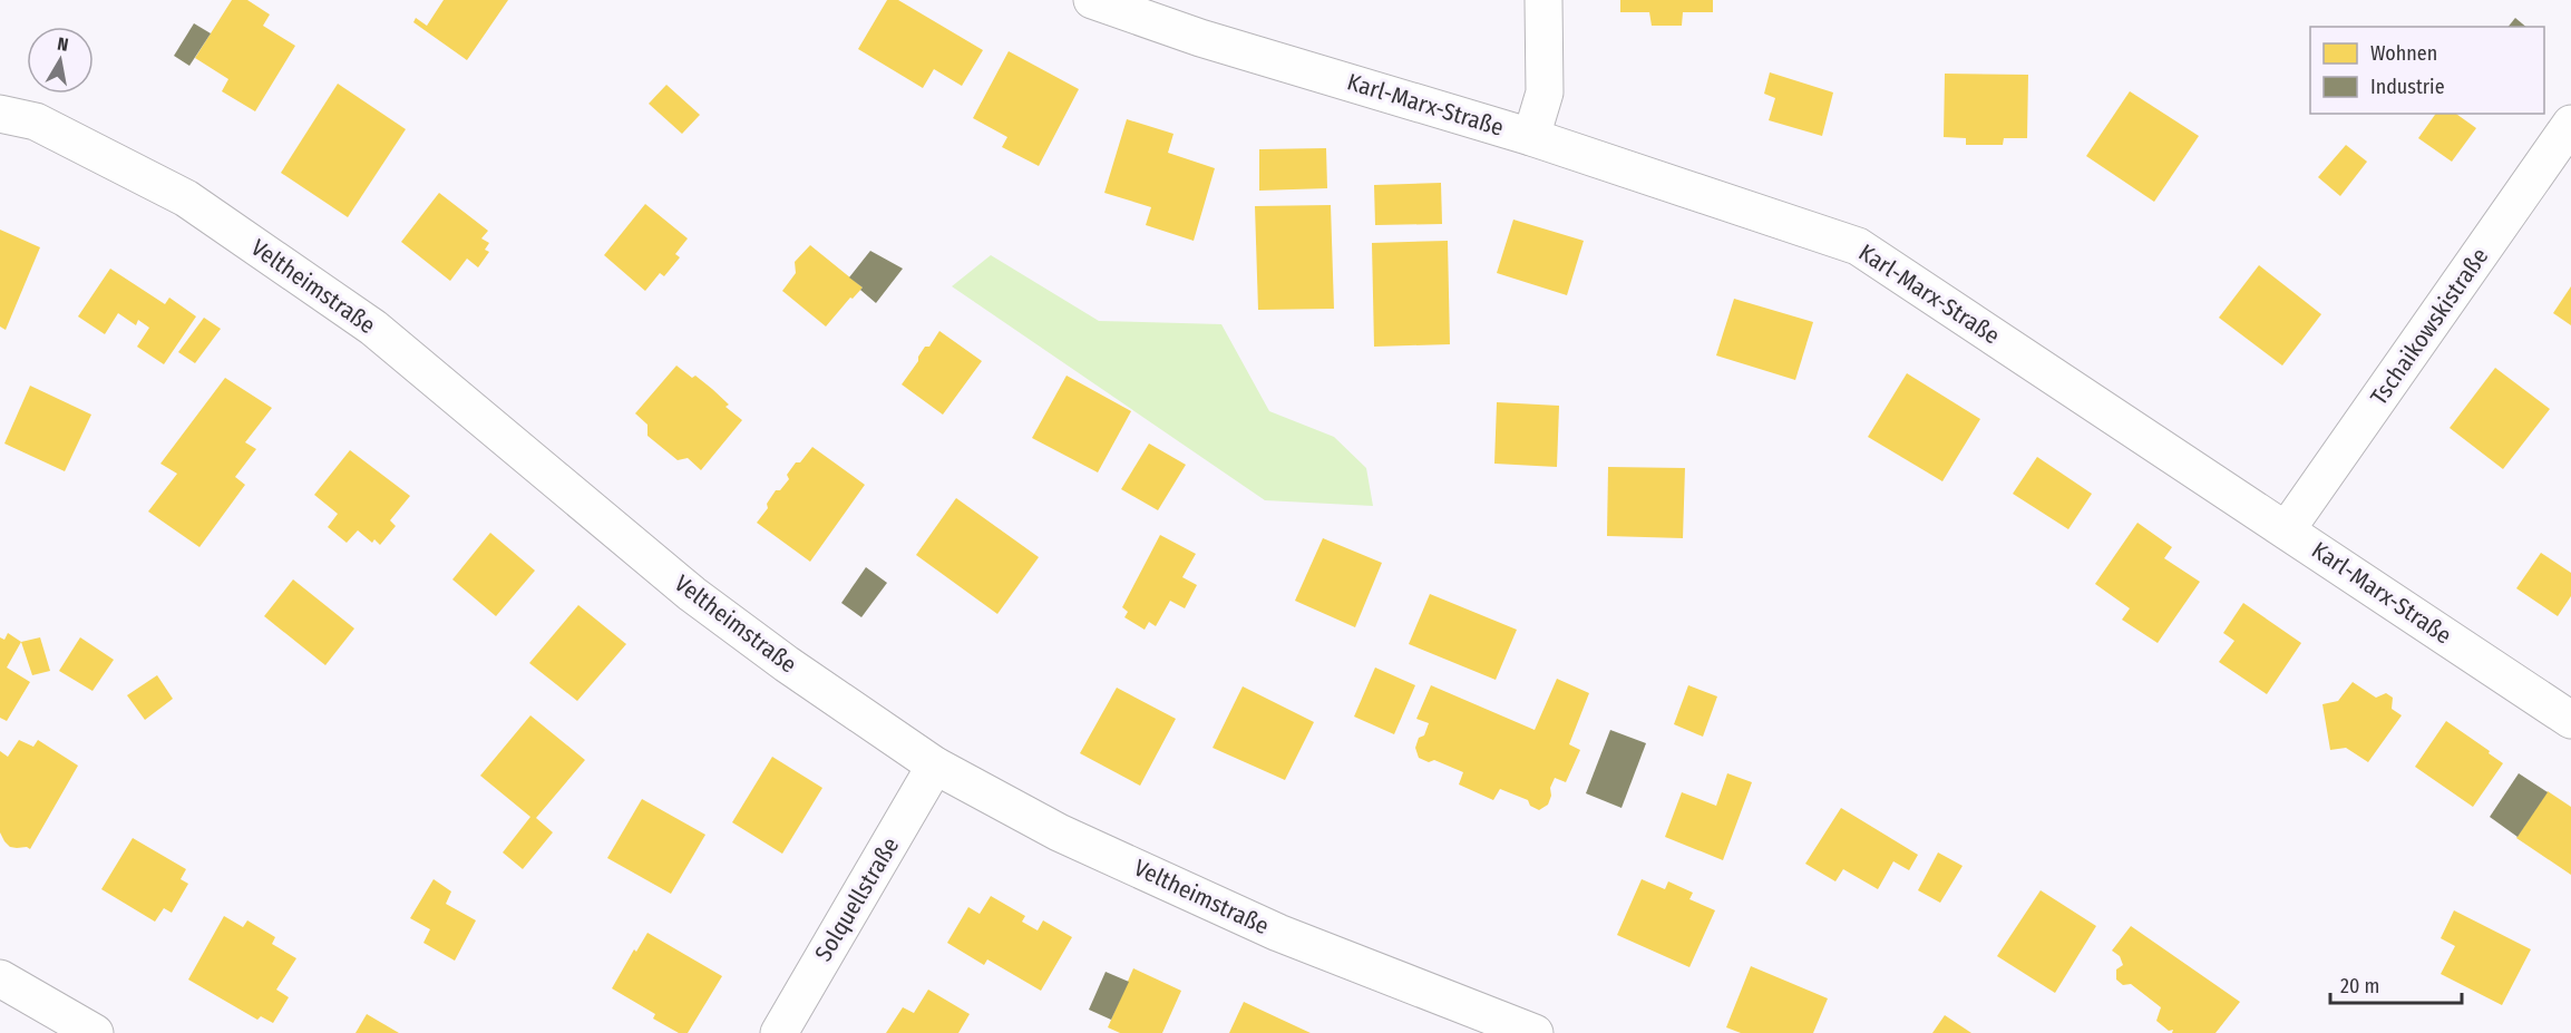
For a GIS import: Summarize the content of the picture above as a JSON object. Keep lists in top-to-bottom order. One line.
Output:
{"streets":{"street":["Karl-Marx-Straße","Veltheimstraße","Tschaikowskistraße","Solquellstraße"]},"crossings":[["Karl-Marx-Straße","Tschaikowskistraße"],["Veltheimstraße","Solquellstraße"]],"legend":["Wohnen","Industrie"],"scale_bar":"20 m","north":"top"}
